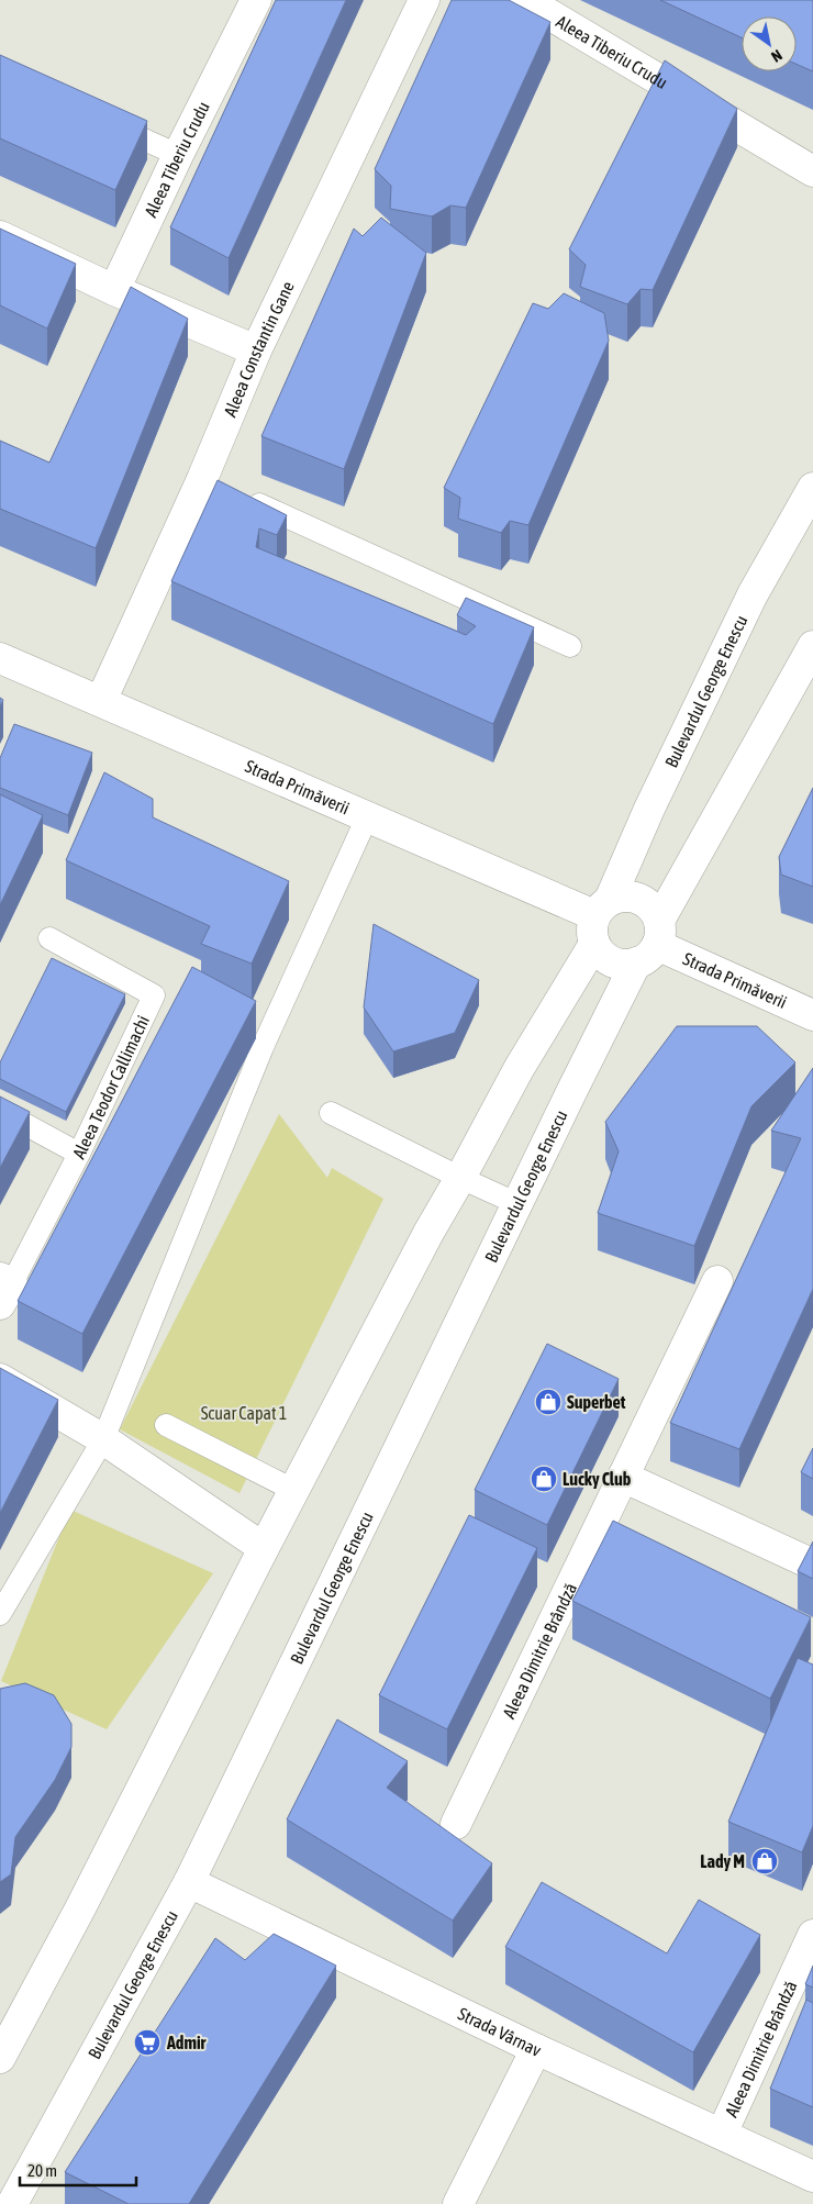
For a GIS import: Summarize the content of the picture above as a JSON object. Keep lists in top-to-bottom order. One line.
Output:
{"streets":{"main road":["Aleea Tiberiu Crudu","Aleea Constantin Gane","Bulevardul George Enescu","Strada Primăverii","Aleea Dimitrie Brândză","Strada Vârnav"],"lane":["Aleea Teodor Callimachi"]},"crossings":[["Aleea Constantin Gane","Strada Primăverii"],["Bulevardul George Enescu","Strada Primăverii"],["Bulevardul George Enescu","Strada Vârnav"],["Aleea Dimitrie Brândză","Strada Vârnav"]],"parks":["Scuar Capat 1"],"places":{"shop":["Superbet","Lucky Club","Lady M"],"supermarket":["Admir"]},"scale_bar":"20 m","north":"bottom right"}
